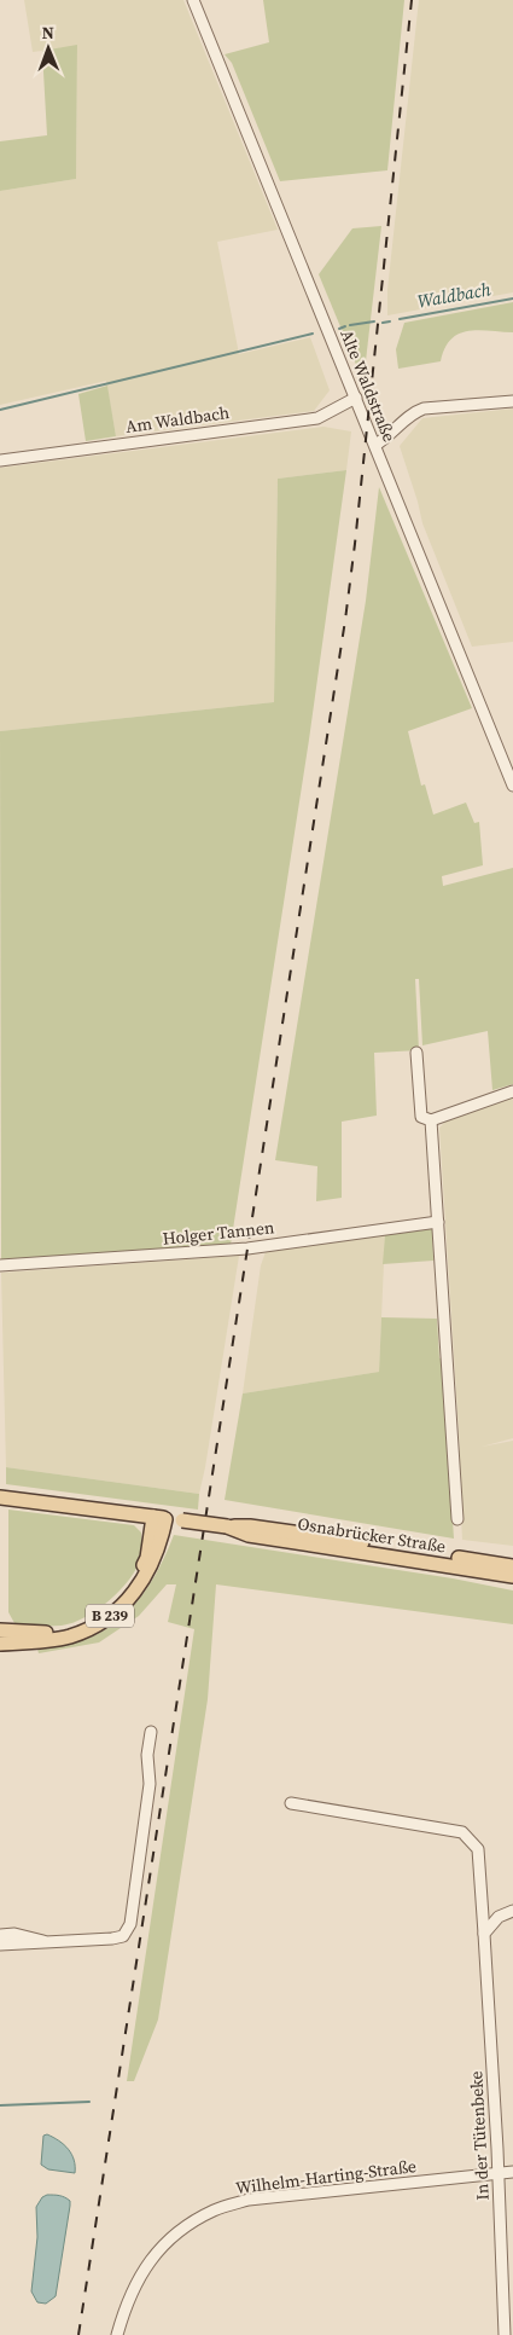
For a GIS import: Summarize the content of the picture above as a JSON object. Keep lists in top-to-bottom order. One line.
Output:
{"streets":{"main road":["Osnabrücker Straße","B 239"],"street":["Alte Waldstraße","Am Waldbach","Holger Tannen","In der Tütenbeke","Wilhelm-Harting-Straße"]},"crossings":[["Alte Waldstraße","Am Waldbach"],["Osnabrücker Straße","B 239"],["In der Tütenbeke","Wilhelm-Harting-Straße"]],"water":["Waldbach"],"north":"top"}
